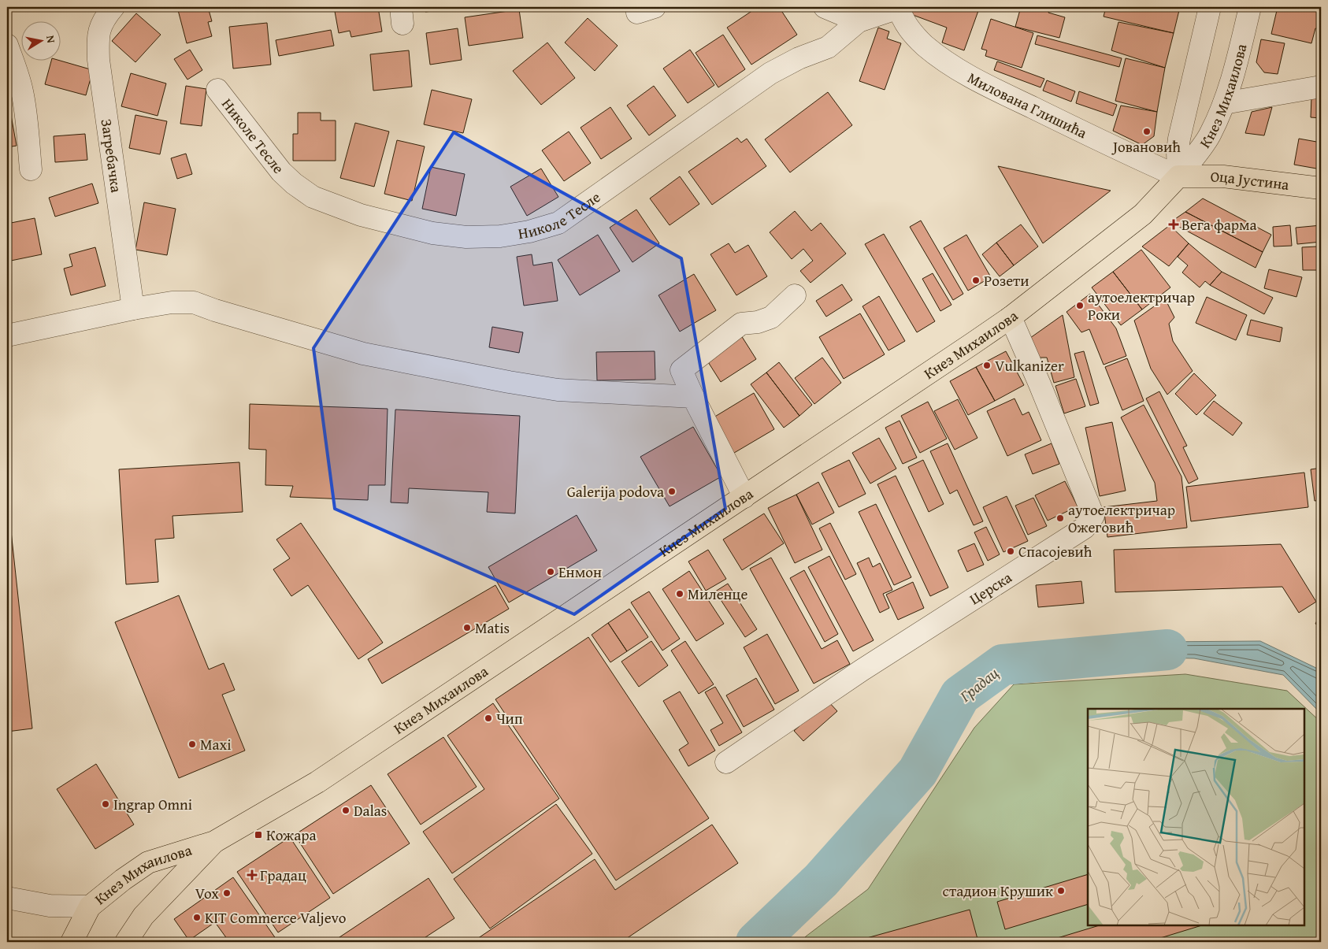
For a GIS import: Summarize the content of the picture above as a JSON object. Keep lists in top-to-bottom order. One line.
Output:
{"streets":{"main road":["Кнез Михаилова","Оца Јустина"],"street":["Милована Глишића","Николе Тесле","Загребачка","Церска"]},"crossings":[["Кнез Михаилова","Милована Глишића"],["Кнез Михаилова","Оца Јустина"],["Кнез Михаилова","Церска"],["Милована Глишића","Николе Тесле"],["Милована Глишића","Оца Јустина"]],"water":["Градац"],"places":{"other":["Јовановић","Розети","аутоелектричар Роки","Vulkanizer","Galerija podova","аутоелектричар Ожеговић","Спасојевић","Енмон","Миленце","Matis","Чип","Maxi","Ingrap Omni","Dalas","стадион Крушик","Vox","KIT Commerce Valjevo"],"health":["Вега фарма","Градац"],"transit":["Кожара"]},"north":"right"}
